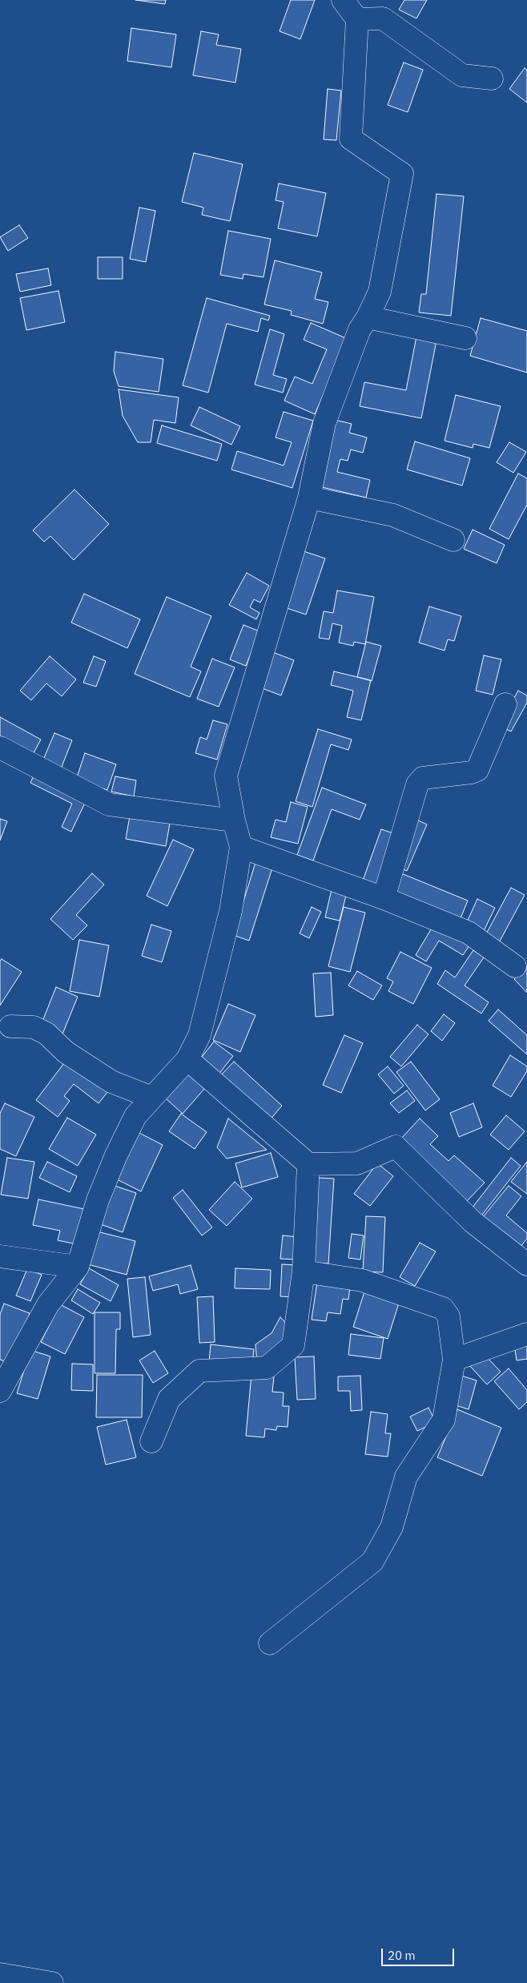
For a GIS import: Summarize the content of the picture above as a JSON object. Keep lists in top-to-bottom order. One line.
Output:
{"scale_bar":"20 m"}
